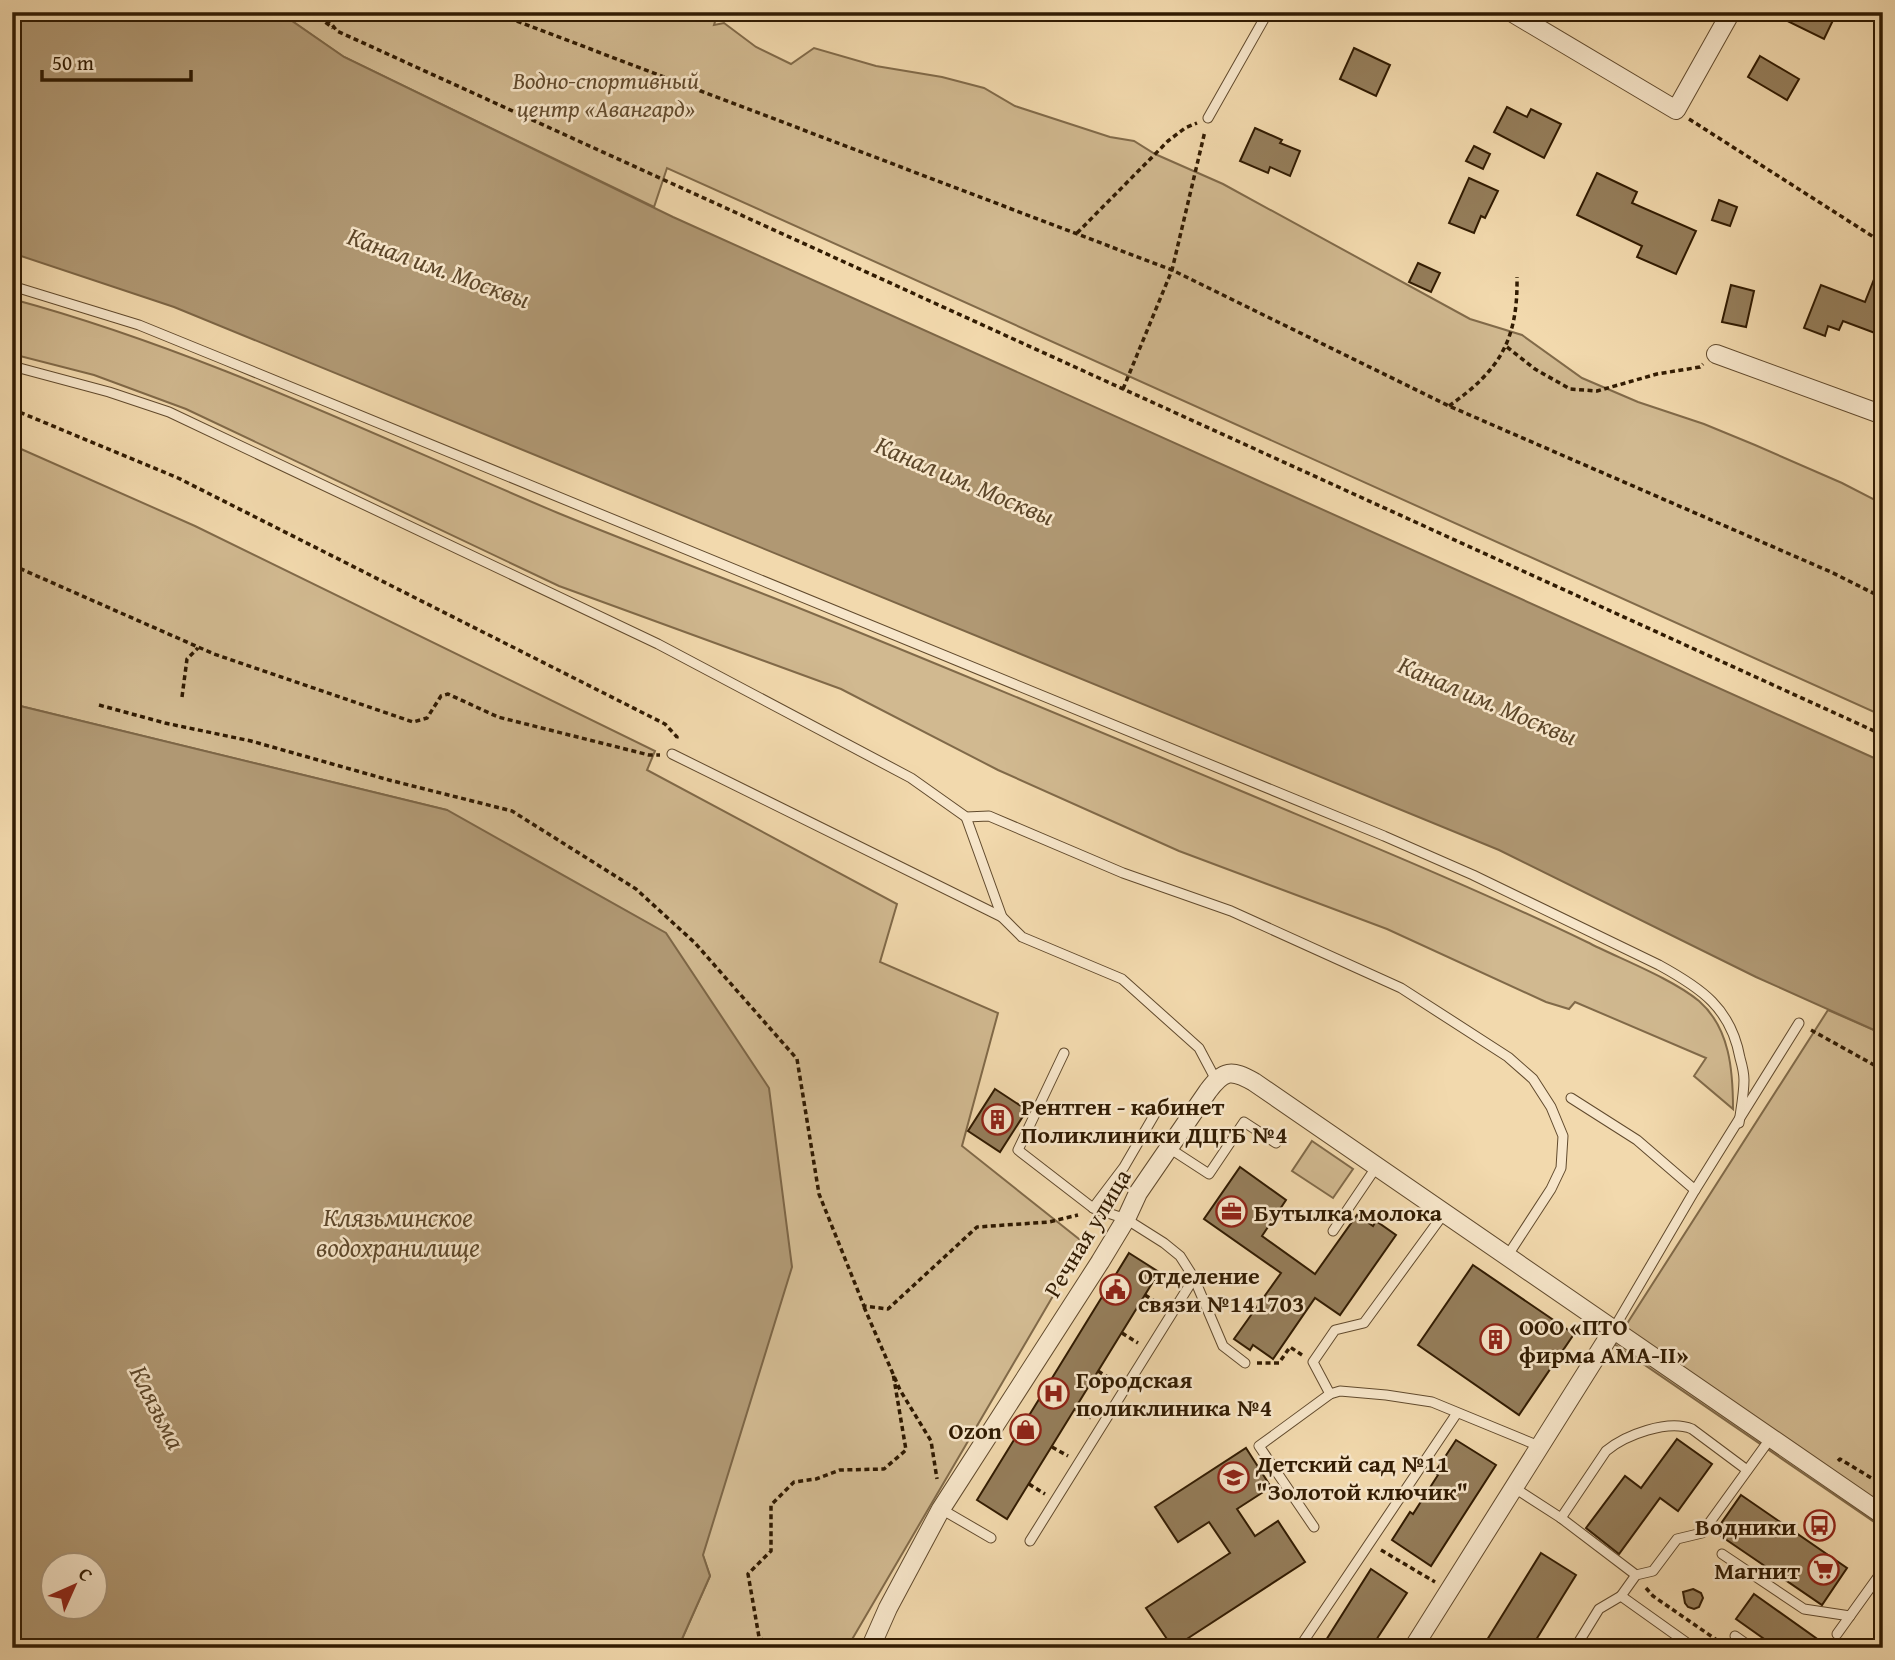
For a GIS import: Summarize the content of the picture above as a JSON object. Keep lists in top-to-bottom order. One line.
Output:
{"streets":{"street":["Речная улица"]},"water":["Канал им. Москвы","Клязьминское водохранилище","Клязьма"],"parks":["Водно-спортивный центр «Авангард»"],"places":{"building":["Рентген - кабинет Поликлиники ДЦГБ №4","ООО «ПТО фирма АМА-II»"],"office":["Бутылка молока"],"public building":["Отделение связи №141703"],"hospital":["Городская поликлиника №4"],"shop":["Ozon"],"school or university":["Детский сад №11 \"Золотой ключик\""],"bus stop":["Водники"],"supermarket":["Магнит"]},"scale_bar":"50 m","north":"top right"}
